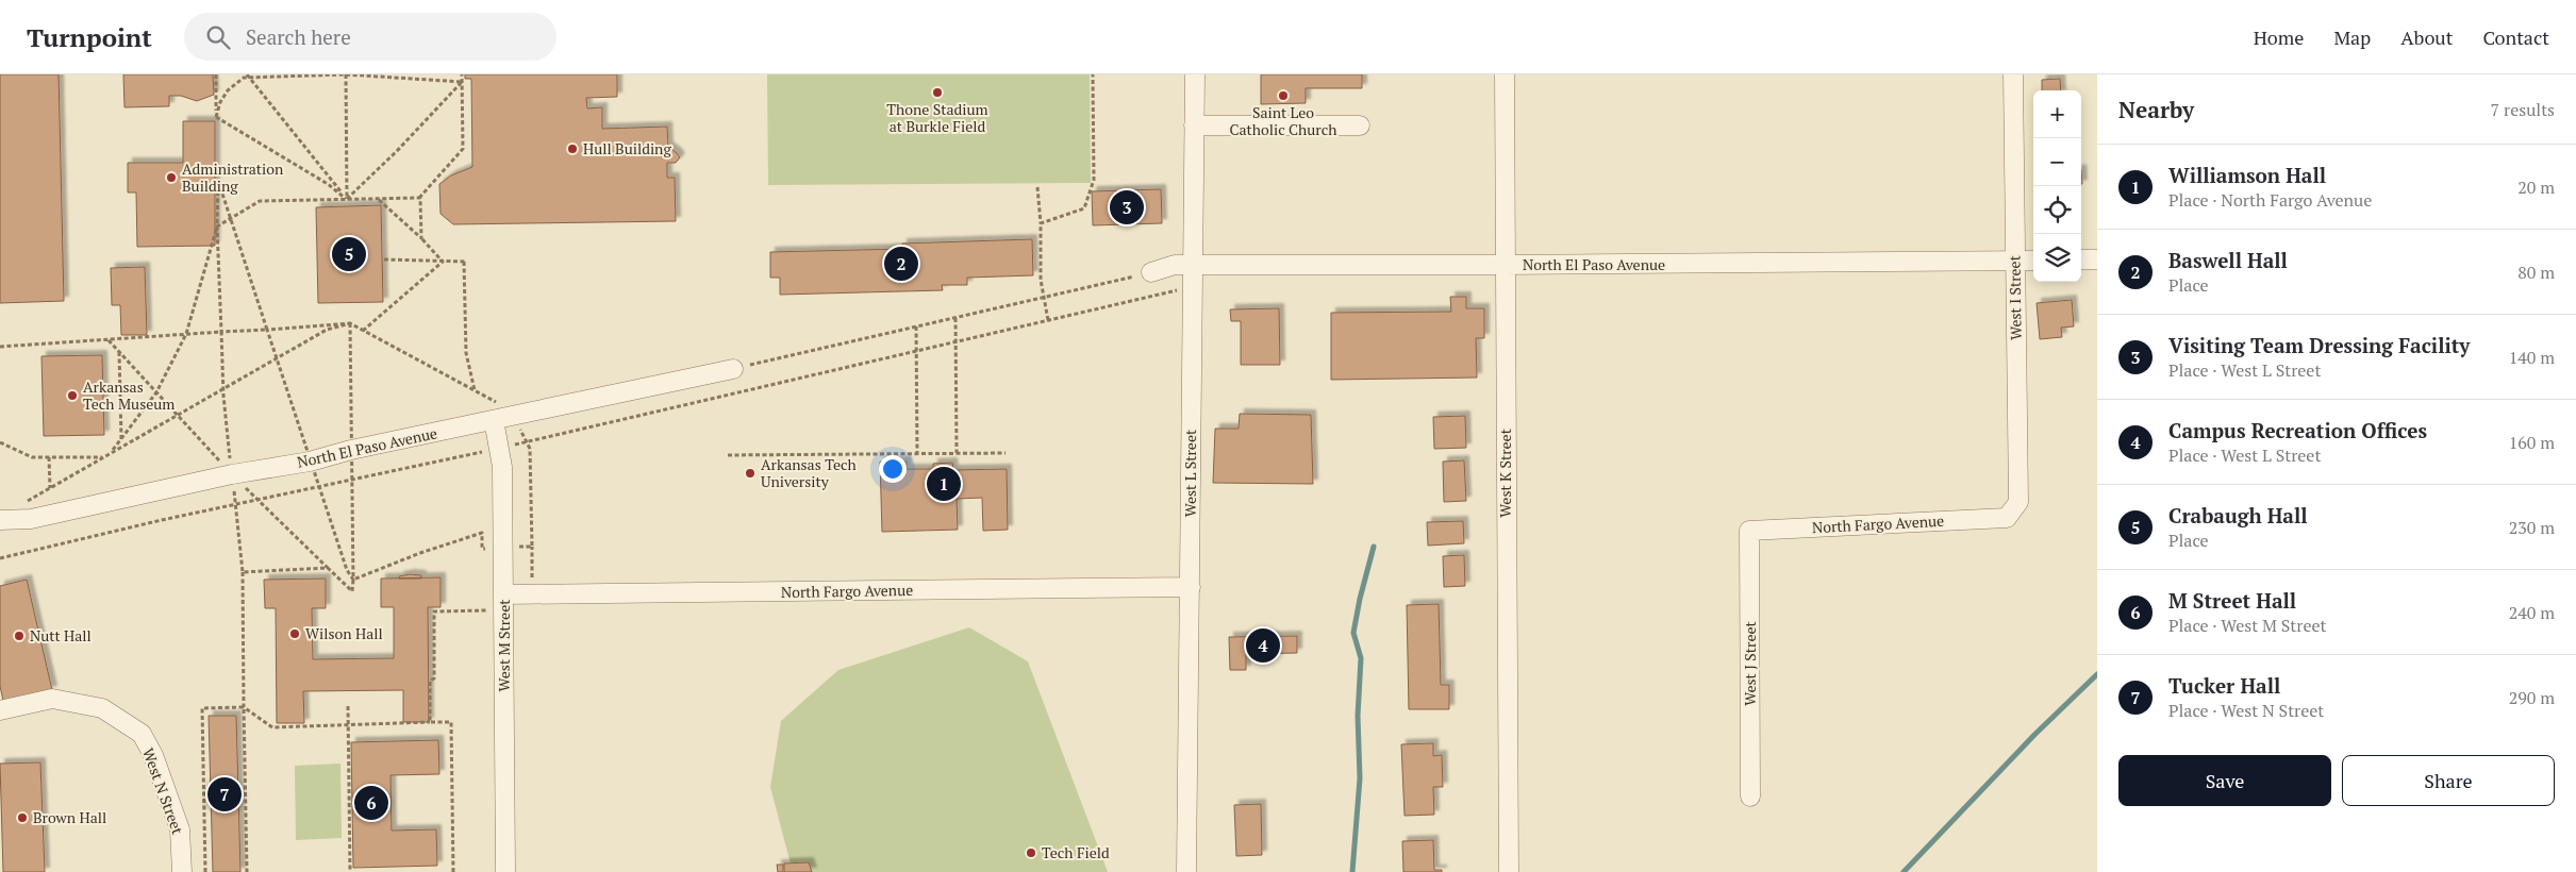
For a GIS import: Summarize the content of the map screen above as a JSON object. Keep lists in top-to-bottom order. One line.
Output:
{"streets":{"street":["North El Paso Avenue","West I Street","West L Street","West K Street","North Fargo Avenue","West M Street","West J Street","West N Street"]},"crossings":[["North El Paso Avenue","West I Street"],["North El Paso Avenue","West L Street"],["North El Paso Avenue","West K Street"],["North El Paso Avenue","West M Street"],["West I Street","North Fargo Avenue"],["West L Street","North Fargo Avenue"],["North Fargo Avenue","West M Street"],["North Fargo Avenue","West J Street"]],"places":["Thone Stadium at Burkle Field","Saint Leo Catholic Church","Hull Building","Administration Building","Arkansas Tech Museum","Arkansas Tech University","Wilson Hall","Nutt Hall","Brown Hall","Tech Field"],"page":{"header":"Turnpoint","search":"Search here","nav":["Home","Map","About","Contact"],"heading":["Nearby","7 results"],"map_buttons":["+","−"],"list":[{"mark":"1","name":"Williamson Hall","note":"Place · North Fargo Avenue","value":"20 m"},{"mark":"2","name":"Baswell Hall","note":"Place","value":"80 m"},{"mark":"3","name":"Visiting Team Dressing Facility","note":"Place · West L Street","value":"140 m"},{"mark":"4","name":"Campus Recreation Offices","note":"Place · West L Street","value":"160 m"},{"mark":"5","name":"Crabaugh Hall","note":"Place","value":"230 m"},{"mark":"6","name":"M Street Hall","note":"Place · West M Street","value":"240 m"},{"mark":"7","name":"Tucker Hall","note":"Place · West N Street","value":"290 m"}],"pins":["3","5","2","1","4","7","6"],"buttons":["Save","Share"]}}
